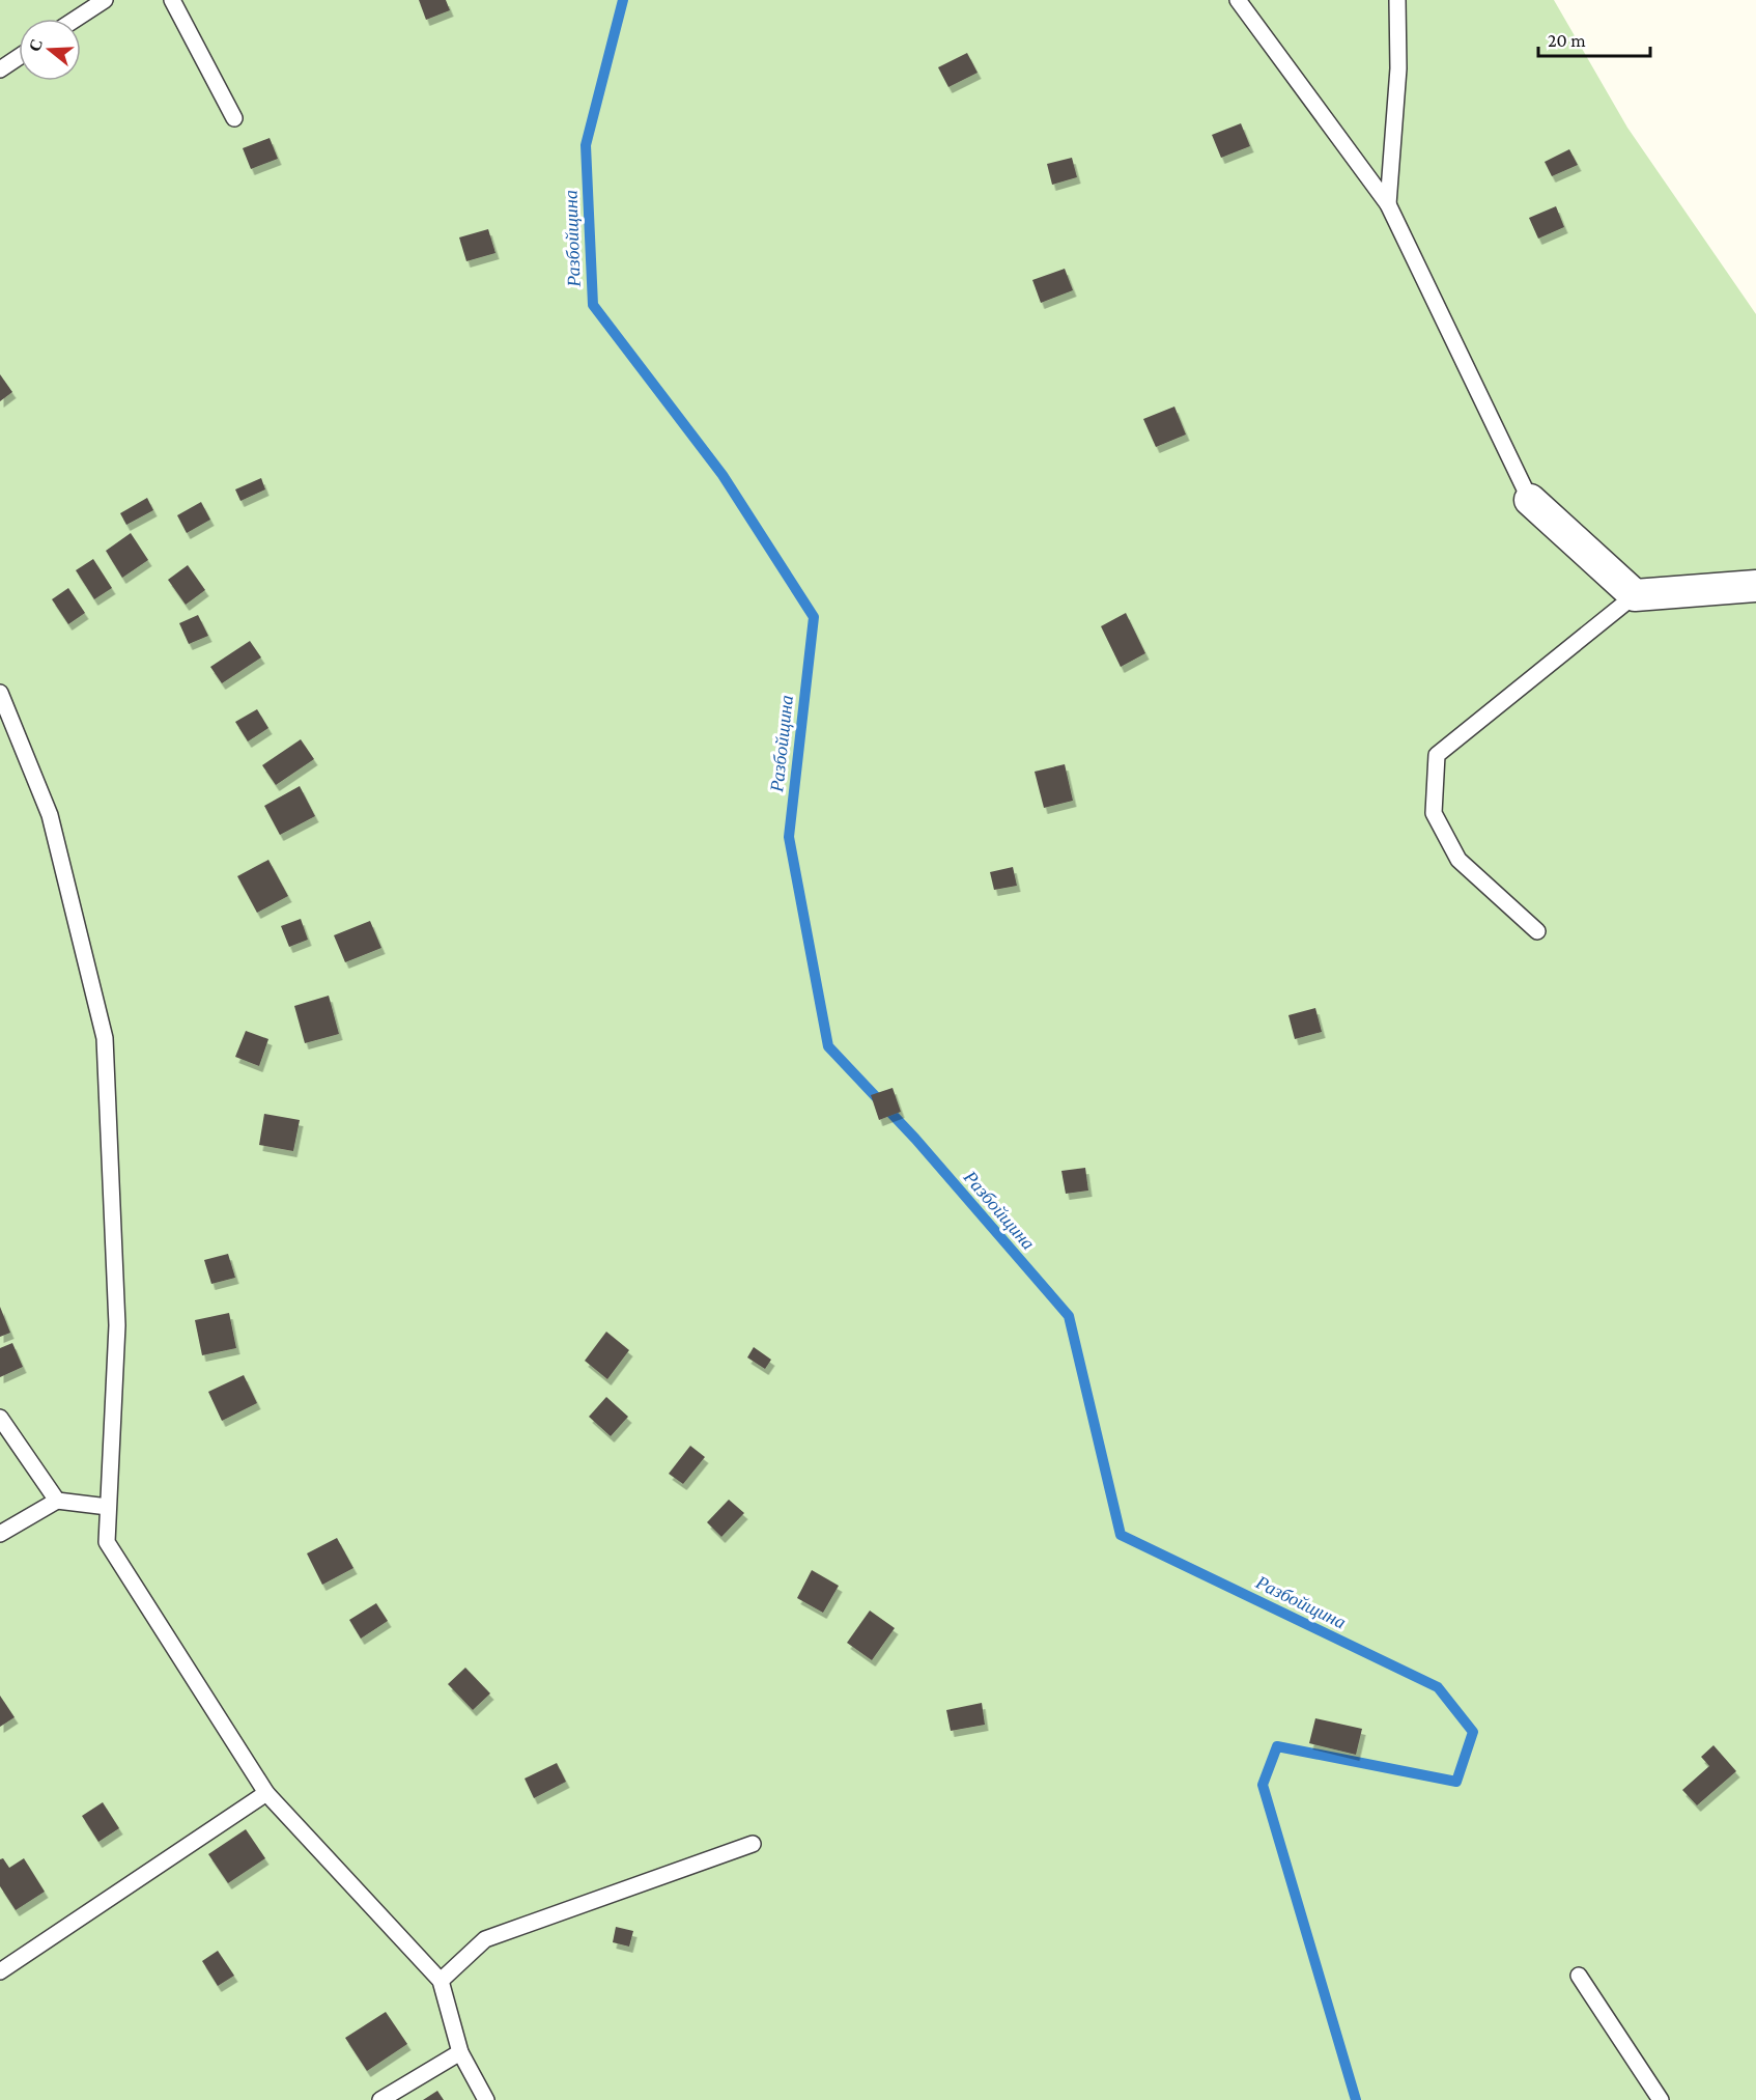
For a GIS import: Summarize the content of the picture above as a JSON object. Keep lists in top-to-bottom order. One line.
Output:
{"water":["Разбойщина"],"scale_bar":"20 m","north":"left"}
